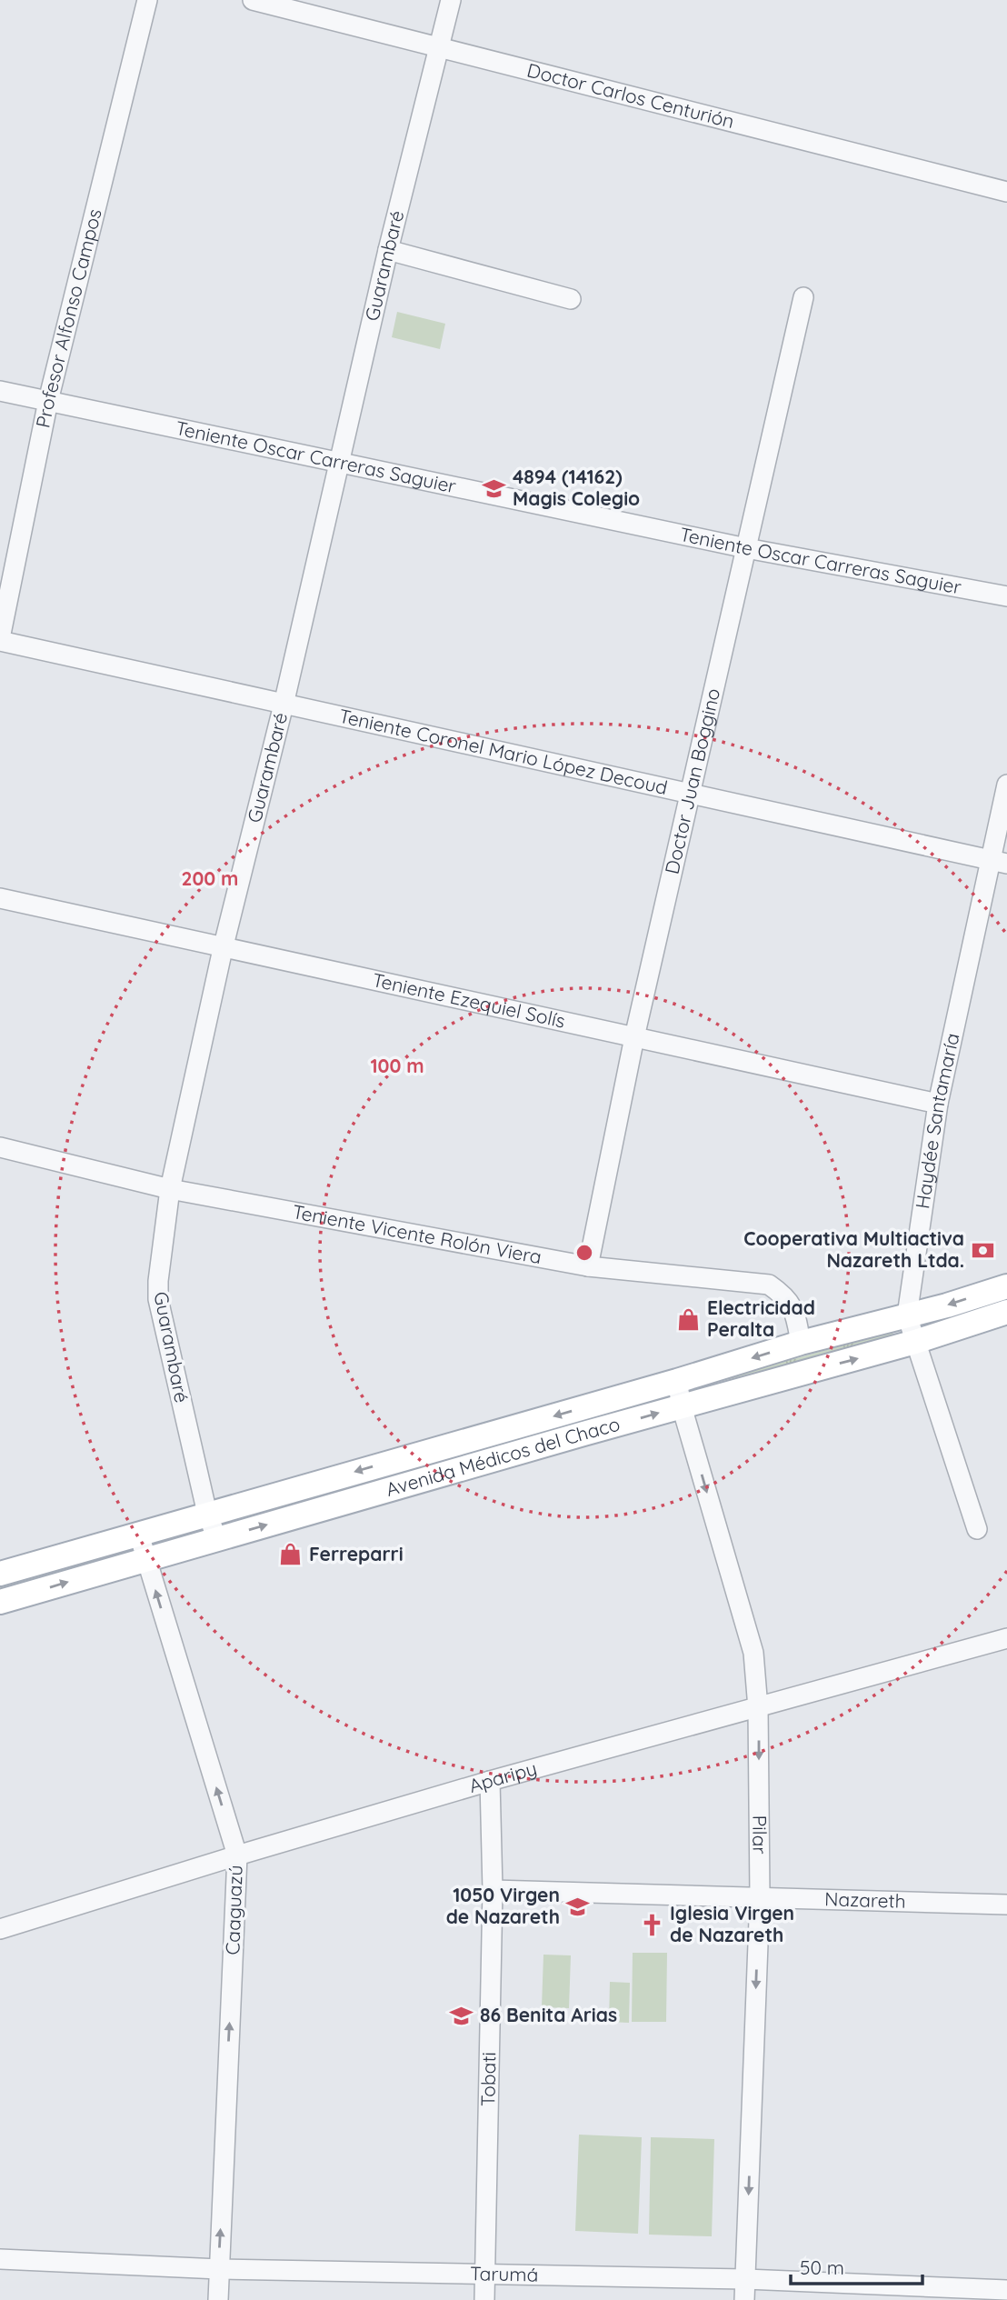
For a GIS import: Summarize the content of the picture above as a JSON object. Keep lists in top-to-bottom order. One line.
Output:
{"streets":{"main road":["Avenida Médicos del Chaco"],"street":["Doctor Carlos Centurión","Guarambaré","Profesor Alfonso Campos","Teniente Oscar Carreras Saguier","Teniente Coronel Mario López Decoud","Doctor Juan Boggino","Teniente Ezequiel Solís","Haydée Santamaría","Teniente Vicente Rolón Viera","Aparipy","Pilar","Nazareth","Caaguazú","Tobati","Tarumá"]},"crossings":[["Doctor Carlos Centurión","Guarambaré"],["Guarambaré","Teniente Oscar Carreras Saguier"],["Guarambaré","Teniente Coronel Mario López Decoud"],["Guarambaré","Teniente Ezequiel Solís"],["Guarambaré","Teniente Vicente Rolón Viera"],["Guarambaré","Avenida Médicos del Chaco"],["Profesor Alfonso Campos","Teniente Oscar Carreras Saguier"],["Profesor Alfonso Campos","Teniente Coronel Mario López Decoud"],["Teniente Oscar Carreras Saguier","Doctor Juan Boggino"],["Teniente Coronel Mario López Decoud","Doctor Juan Boggino"],["Teniente Coronel Mario López Decoud","Haydée Santamaría"],["Doctor Juan Boggino","Teniente Ezequiel Solís"],["Doctor Juan Boggino","Teniente Vicente Rolón Viera"],["Teniente Ezequiel Solís","Haydée Santamaría"],["Haydée Santamaría","Avenida Médicos del Chaco"],["Teniente Vicente Rolón Viera","Avenida Médicos del Chaco"],["Avenida Médicos del Chaco","Pilar"],["Avenida Médicos del Chaco","Caaguazú"],["Aparipy","Pilar"],["Aparipy","Caaguazú"],["Aparipy","Tobati"],["Pilar","Nazareth"],["Pilar","Tarumá"],["Nazareth","Tobati"],["Caaguazú","Tarumá"],["Tobati","Tarumá"]],"one_way":["Pilar","Caaguazú"],"places":{"school or university":["4894 (14162) Magis Colegio","1050 Virgen de Nazareth","86 Benita Arias"],"bank":["Cooperativa Multiactiva Nazareth Ltda."],"shop":["Electricidad Peralta","Ferreparri"],"church":["Iglesia Virgen de Nazareth"]},"scale_bar":"50 m","rings":["200 m","100 m"]}
